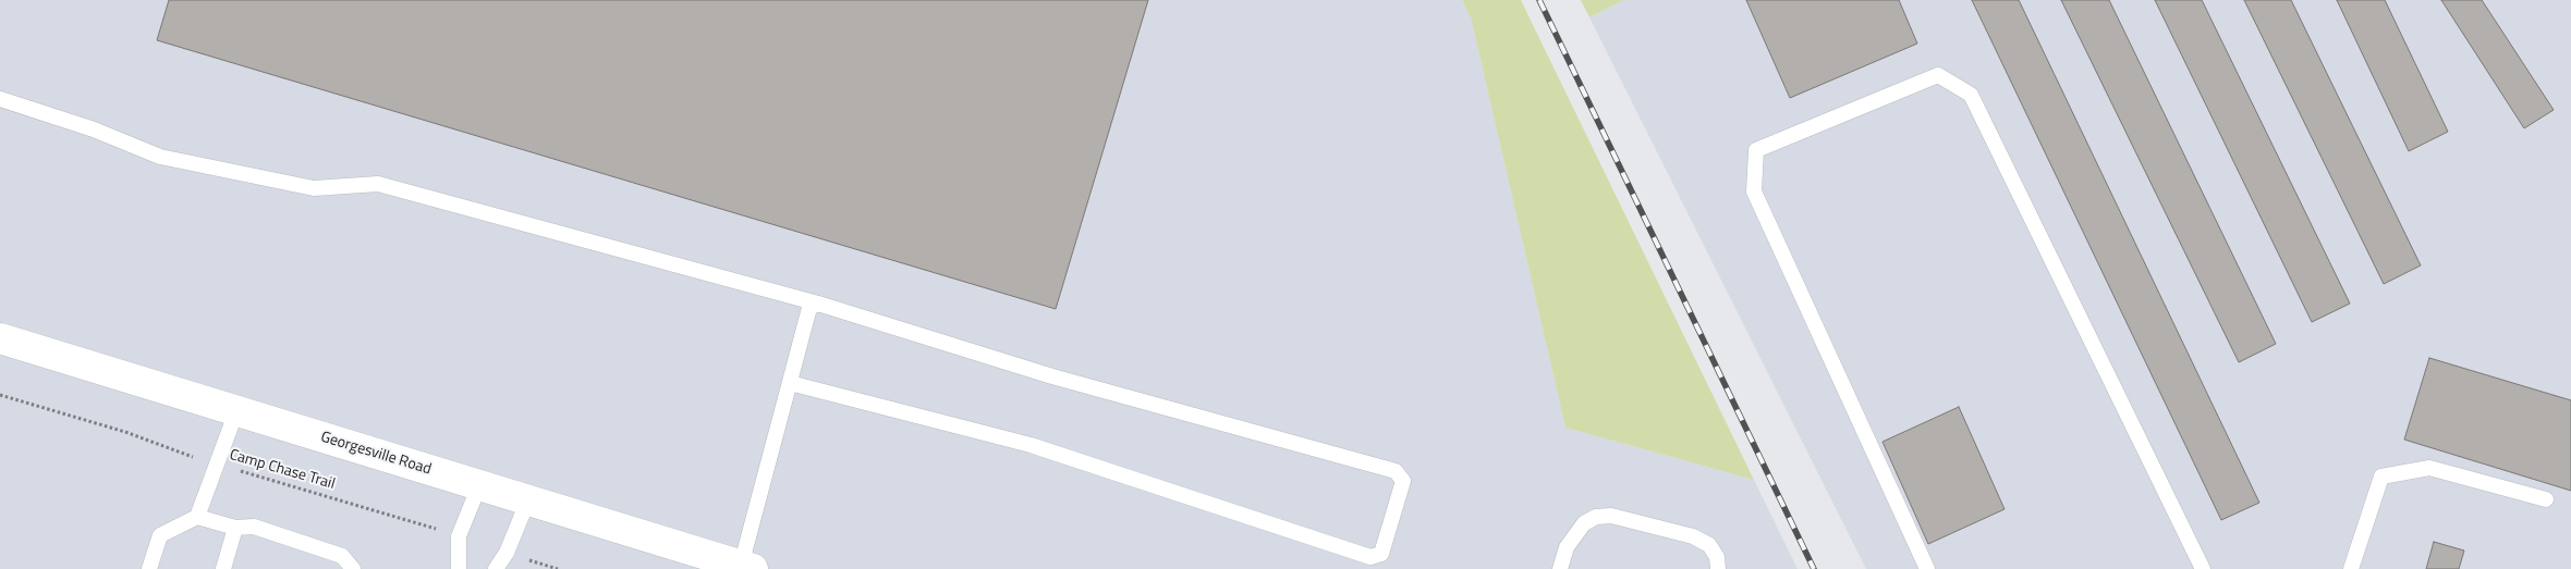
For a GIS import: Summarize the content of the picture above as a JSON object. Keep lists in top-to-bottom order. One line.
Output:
{"streets":{"main road":["Georgesville Road"],"path":["Camp Chase Trail"]}}
